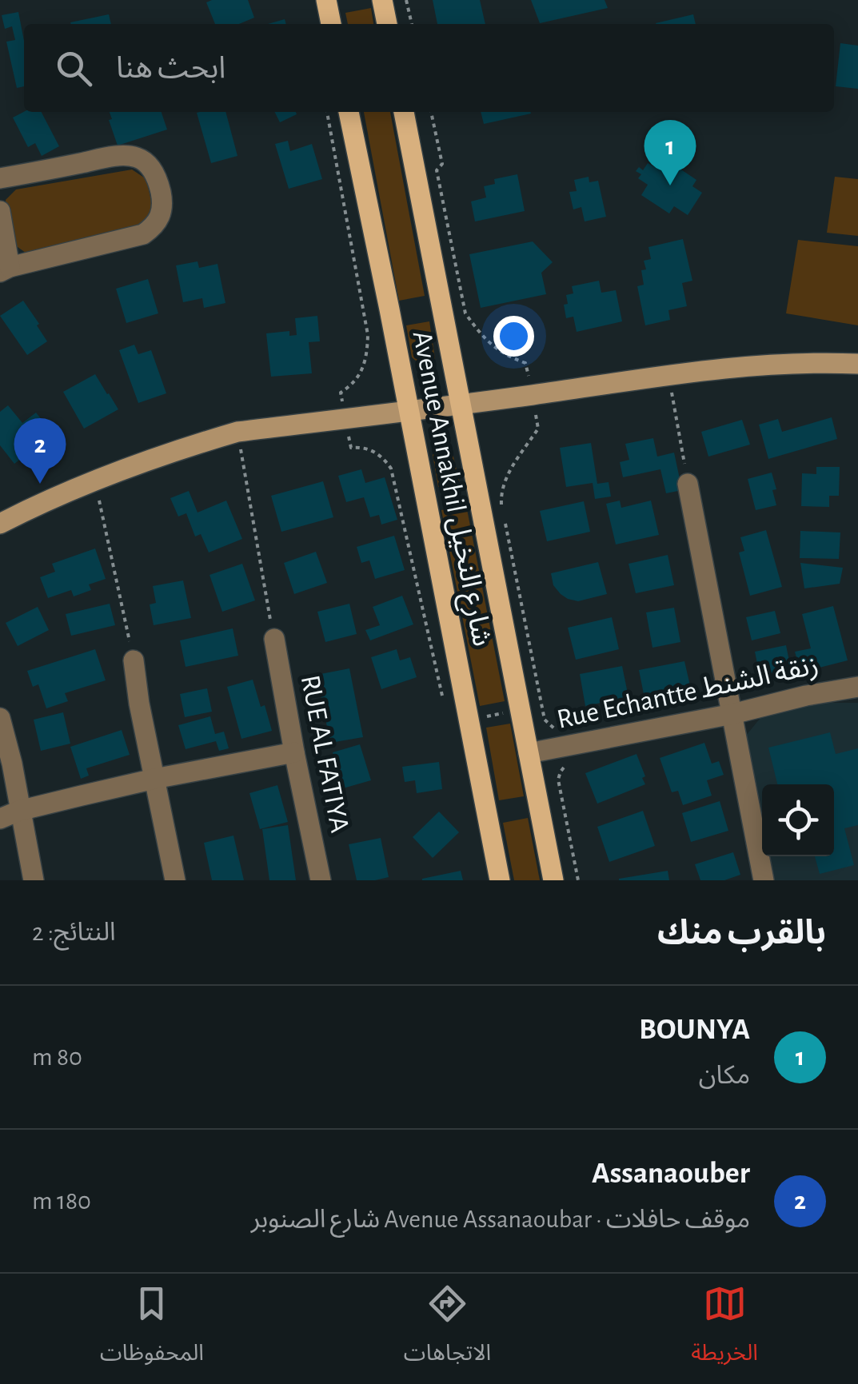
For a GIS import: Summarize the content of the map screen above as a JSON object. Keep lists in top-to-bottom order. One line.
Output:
{"streets":{"main road":["Avenue Annakhil شارع النخيل"],"street":["Rue Echantte زنقة الشنط","RUE AL FATIYA"]},"crossings":[["Avenue Annakhil شارع النخيل","Rue Echantte زنقة الشنط"]],"page":{"search":"ابحث هنا","pins":["1","2"],"heading":["بالقرب منك","النتائج: 2"],"list":[{"mark":"1","name":"BOUNYA","note":"مكان","value":"80 m"},{"mark":"2","name":"Assanaouber","note":"موقف حافلات · Avenue Assanaoubar شارع الصنوبر","value":"180 m"}],"nav":["الخريطة","الاتجاهات","المحفوظات"]}}
